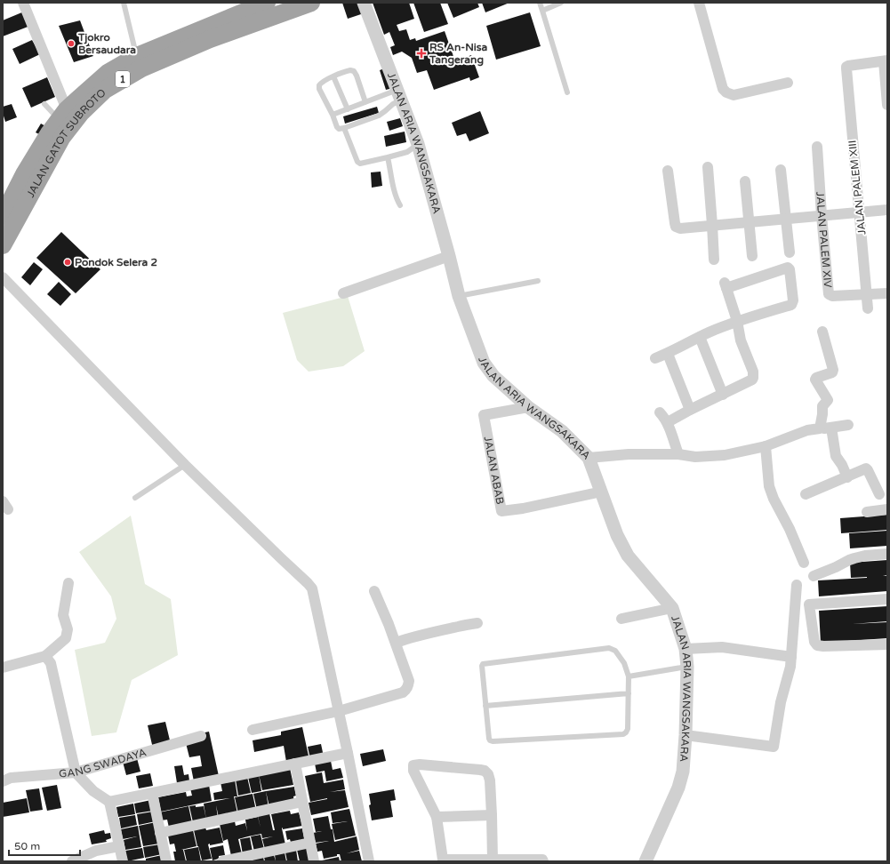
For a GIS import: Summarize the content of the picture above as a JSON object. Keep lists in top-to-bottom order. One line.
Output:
{"streets":{"highway":["1","JALAN GATOT SUBROTO"],"street":["JALAN ARIA WANGSAKARA","JALAN PALEM XIII","JALAN PALEM XIV","JALAN ABAB","GANG SWADAYA"]},"crossings":[["JALAN ARIA WANGSAKARA","JALAN ABAB"],["JALAN PALEM XIII","JALAN PALEM XIV"]],"places":{"other":["Tjokro Bersaudara","Pondok Selera 2"],"health":["RS An-Nisa Tangerang"]},"scale_bar":"50 m"}
